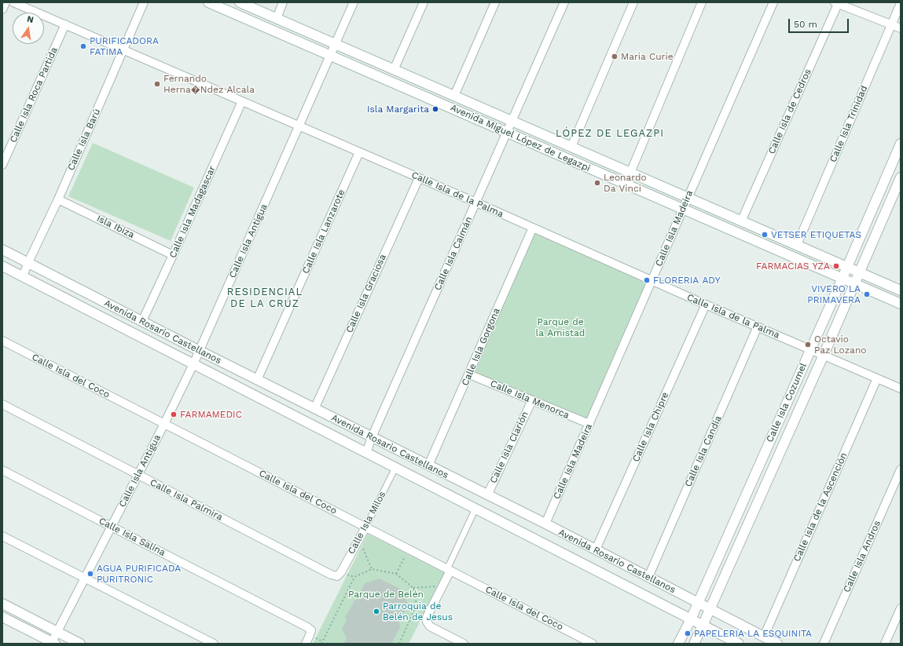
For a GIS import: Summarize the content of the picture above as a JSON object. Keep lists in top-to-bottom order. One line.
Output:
{"streets":{"street":["Calle Isla Roca Partida","Calle Isla de Cedros","Calle Isla Trinidad","Avenida Miguel López de Legazpi","Calle Isla Barú","Calle Isla de la Palma","Calle Isla Madagascar","Isla Ibiza","Calle Isla Madeira","Calle Isla Lanzarote","Calle Isla Antigua","Calle Isla Caimán","Calle Isla Graciosa","Avenida Rosario Castellanos","Calle Isla Gorgona","Calle Isla del Coco","Calle Isla Menorca","Calle Isla Cozumel","Calle Isla Chipre","Calle Isla Clarión","Calle Isla Candia","Calle Isla Palmira","Calle Isla de la Ascención","Calle Isla Milos","Calle Isla Salina","Calle Isla Andros"]},"crossings":[["Calle Isla Roca Partida","Calle Isla de la Palma"],["Calle Isla de Cedros","Avenida Miguel López de Legazpi"],["Calle Isla Trinidad","Avenida Miguel López de Legazpi"],["Avenida Miguel López de Legazpi","Calle Isla Madeira"],["Avenida Miguel López de Legazpi","Calle Isla Antigua"],["Avenida Miguel López de Legazpi","Calle Isla Caimán"],["Avenida Miguel López de Legazpi","Calle Isla Cozumel"],["Calle Isla Barú","Calle Isla de la Palma"],["Calle Isla Barú","Isla Ibiza"],["Calle Isla Barú","Avenida Rosario Castellanos"],["Calle Isla de la Palma","Calle Isla Madagascar"],["Calle Isla de la Palma","Calle Isla Madeira"],["Calle Isla de la Palma","Calle Isla Lanzarote"],["Calle Isla de la Palma","Calle Isla Antigua"],["Calle Isla de la Palma","Calle Isla Caimán"],["Calle Isla de la Palma","Calle Isla Graciosa"],["Calle Isla de la Palma","Calle Isla Gorgona"],["Calle Isla de la Palma","Calle Isla Cozumel"],["Calle Isla de la Palma","Calle Isla Chipre"],["Calle Isla de la Palma","Calle Isla Candia"],["Calle Isla de la Palma","Calle Isla de la Ascención"],["Calle Isla Madagascar","Isla Ibiza"],["Calle Isla Madagascar","Avenida Rosario Castellanos"],["Calle Isla Madeira","Avenida Rosario Castellanos"],["Calle Isla Madeira","Calle Isla Menorca"],["Calle Isla Lanzarote","Avenida Rosario Castellanos"],["Calle Isla Antigua","Avenida Rosario Castellanos"],["Calle Isla Antigua","Calle Isla del Coco"],["Calle Isla Antigua","Calle Isla Palmira"],["Calle Isla Antigua","Calle Isla Salina"],["Calle Isla Caimán","Avenida Rosario Castellanos"],["Calle Isla Graciosa","Avenida Rosario Castellanos"],["Avenida Rosario Castellanos","Calle Isla Gorgona"],["Avenida Rosario Castellanos","Calle Isla Cozumel"],["Avenida Rosario Castellanos","Calle Isla Chipre"],["Avenida Rosario Castellanos","Calle Isla Clarión"],["Avenida Rosario Castellanos","Calle Isla Candia"],["Avenida Rosario Castellanos","Calle Isla de la Ascención"],["Avenida Rosario Castellanos","Calle Isla Milos"],["Calle Isla Gorgona","Calle Isla Menorca"],["Calle Isla del Coco","Calle Isla Milos"],["Calle Isla Menorca","Calle Isla Clarión"],["Calle Isla Palmira","Calle Isla Milos"]],"districts":["LÓPEZ DE LEGAZPI","RESIDENCIAL DE LA CRUZ"],"parks":["Parque de la Amistad","Parque de Belén"],"places":["PURIFICADORA FATIMA","Maria Curie","Fernando Herna�Ndez Alcala","Isla Margarita","Leonardo Da Vinci","VETSER ETIQUETAS","FARMACIAS YZA","FLORERIA ADY","VIVERO LA PRIMAVERA","Octavio Paz Lozano","FARMAMEDIC","AGUA PURIFICADA PURITRONIC","Parroquia de Belén de Jesus","PAPELERIA LA ESQUINITA"],"scale_bar":"50 m","north":"top"}
